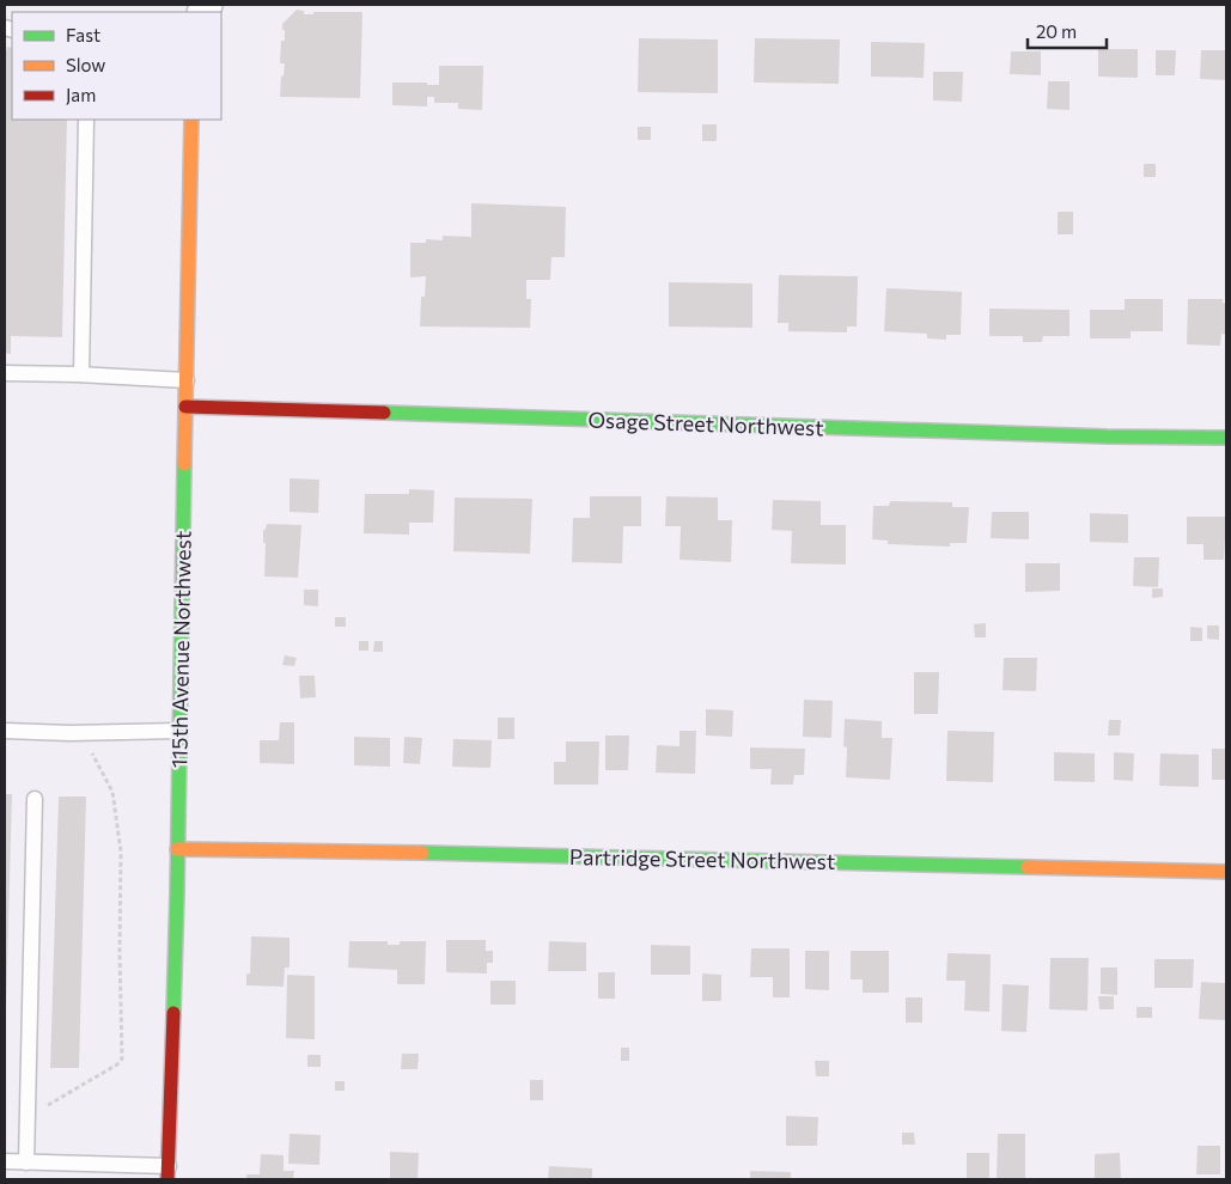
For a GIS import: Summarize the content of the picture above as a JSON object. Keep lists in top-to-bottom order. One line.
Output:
{"streets":{"street":["Osage Street Northwest","115th Avenue Northwest","Partridge Street Northwest"]},"crossings":[["Osage Street Northwest","115th Avenue Northwest"],["115th Avenue Northwest","Partridge Street Northwest"]],"legend":["Fast","Slow","Jam"],"scale_bar":"20 m"}
